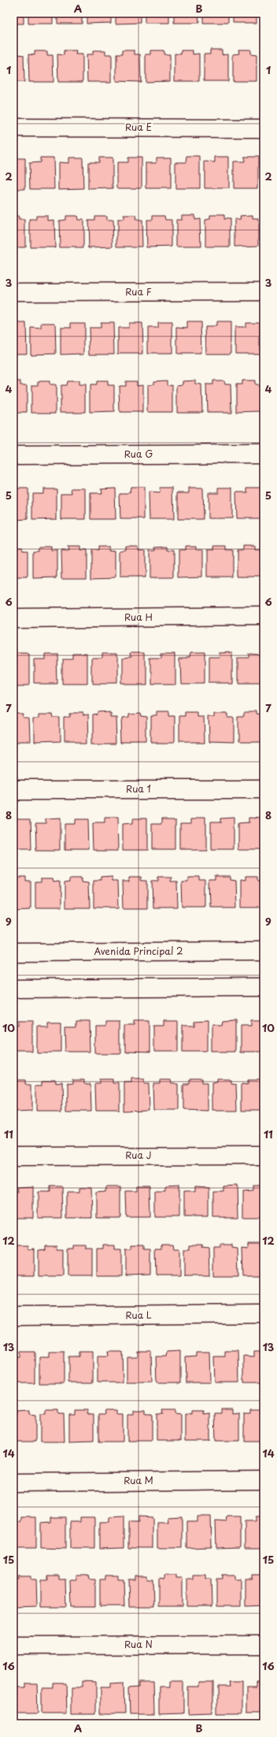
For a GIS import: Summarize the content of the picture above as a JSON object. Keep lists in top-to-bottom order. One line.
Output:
{"streets":{"street":["Rua E","Rua F","Rua G","Rua H","Rua 1","Avenida Principal 2","Rua J","Rua L","Rua M","Rua N"]},"grid":{"columns":["A","B"],"rows":["1","2","3","4","5","6","7","8","9","10","11","12","13","14","15","16"]}}
